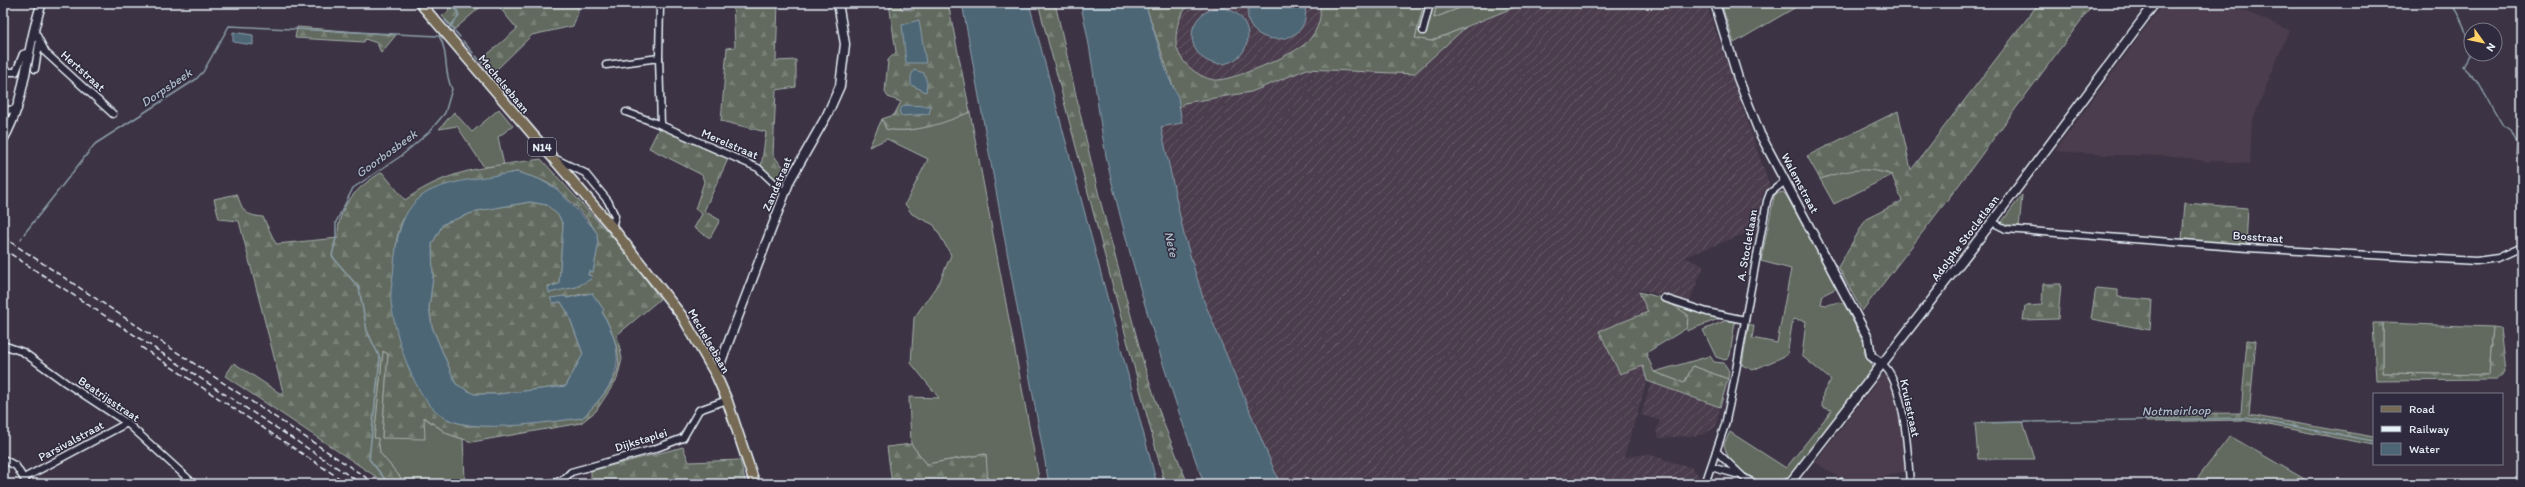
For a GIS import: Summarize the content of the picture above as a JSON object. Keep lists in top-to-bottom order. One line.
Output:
{"streets":{"main road":["Mechelsebaan","N14"],"street":["Hertstraat","Merelstraat","Walemstraat","Zandstraat","Bosstraat","Adolphe Stocletlaan","A. Stocletlaan","Beatrijsstraat","Kruisstraat","Dijkstaplei","Parsivalstraat"]},"crossings":[["Mechelsebaan","Zandstraat"],["Mechelsebaan","Dijkstaplei"],["Merelstraat","Zandstraat"],["Walemstraat","Adolphe Stocletlaan"],["Walemstraat","A. Stocletlaan"],["Walemstraat","Kruisstraat"],["Bosstraat","Adolphe Stocletlaan"],["Adolphe Stocletlaan","Kruisstraat"],["Beatrijsstraat","Parsivalstraat"]],"water":["Dorpsbeek","Goorbosbeek","Nete","Notmeirloop"],"legend":["Road","Railway","Water"],"north":"bottom right"}
